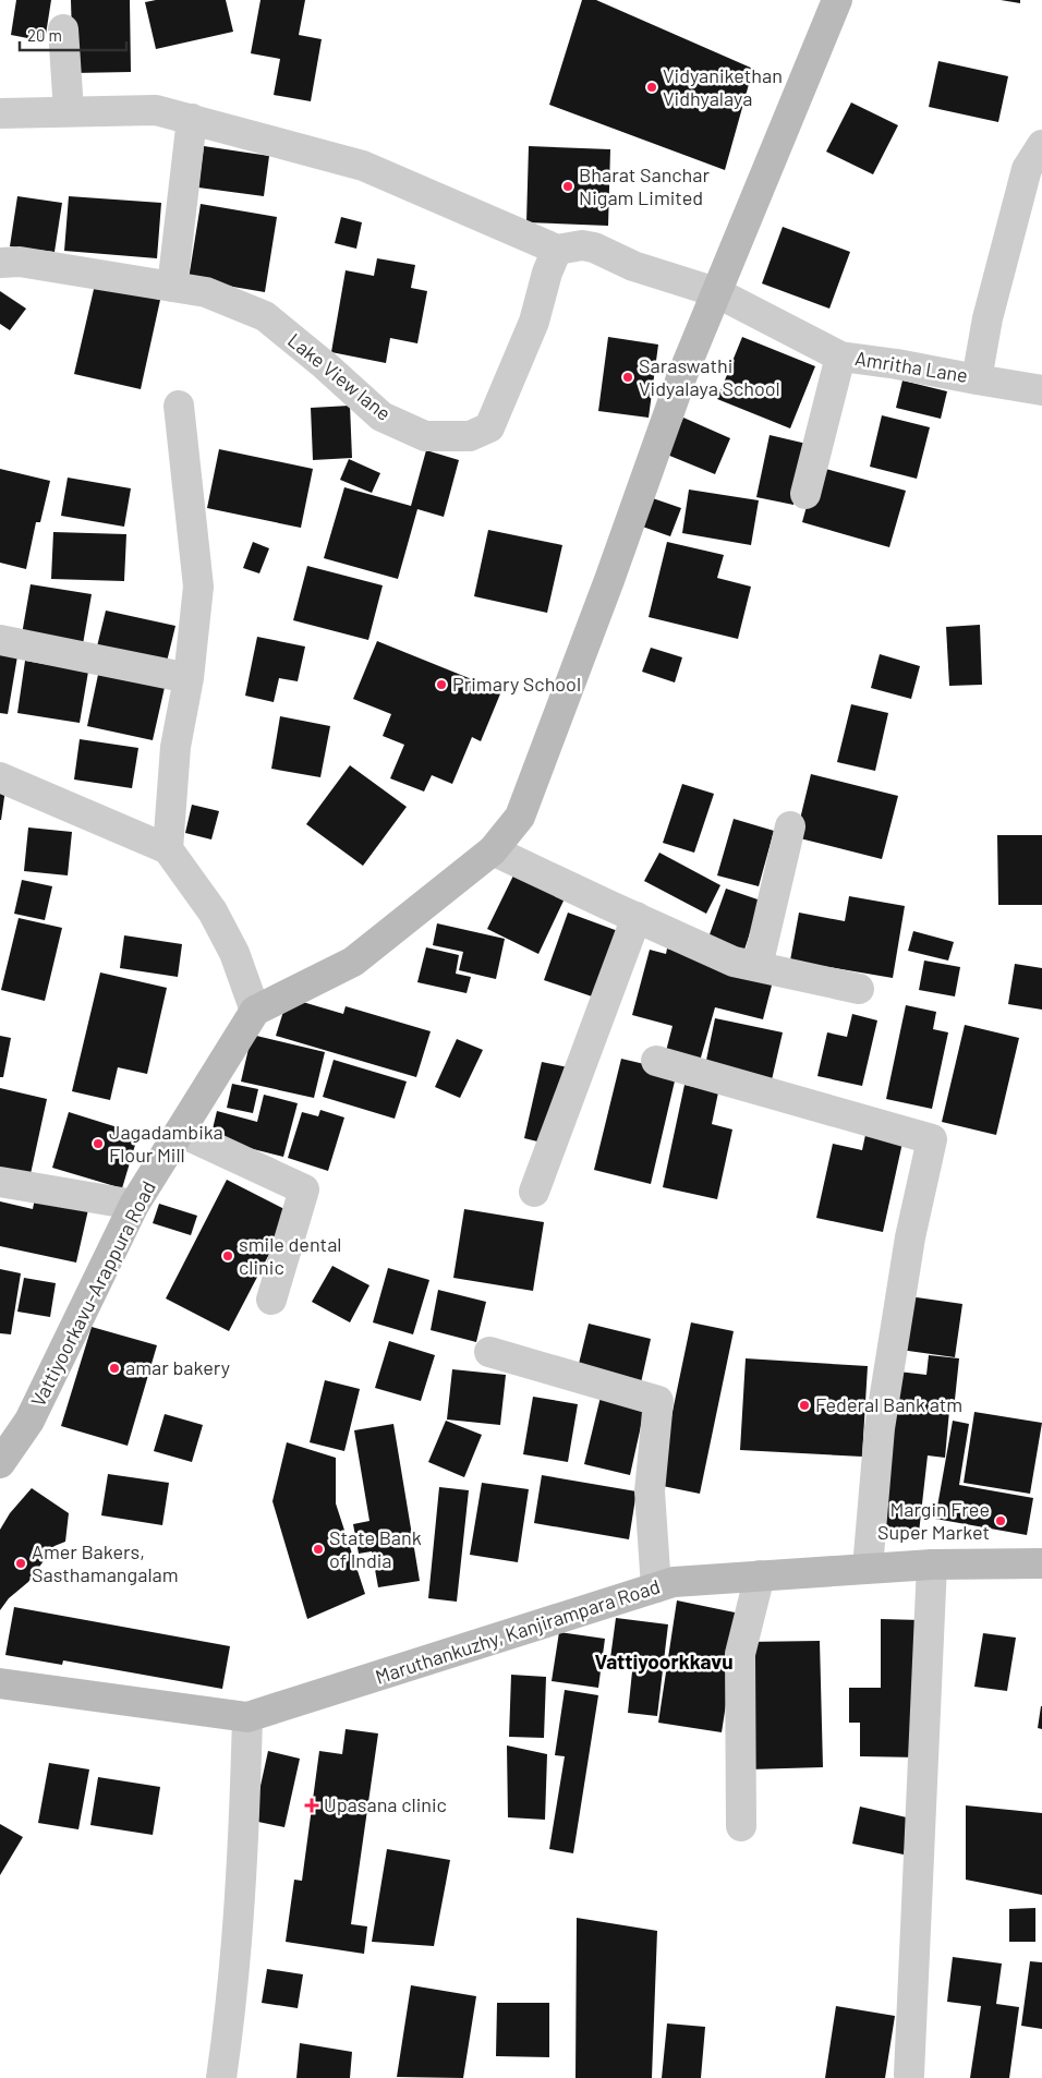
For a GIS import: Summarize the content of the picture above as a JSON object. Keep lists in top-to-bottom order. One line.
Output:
{"streets":{"street":["Amritha Lane","Lake View lane","Vattiyoorkavu-Arappura Road","Maruthankuzhy, Kanjirampara Road"]},"districts":["Vattiyoorkkavu"],"places":{"other":["Vidyanikethan Vidhyalaya","Bharat Sanchar Nigam Limited","Saraswathi Vidyalaya School","Primary School","Jagadambika Flour Mill","smile dental clinic","amar bakery","Federal Bank atm","Margin Free Super Market","State Bank of India","Amer Bakers, Sasthamangalam"],"health":["Upasana clinic"]},"scale_bar":"20 m"}
